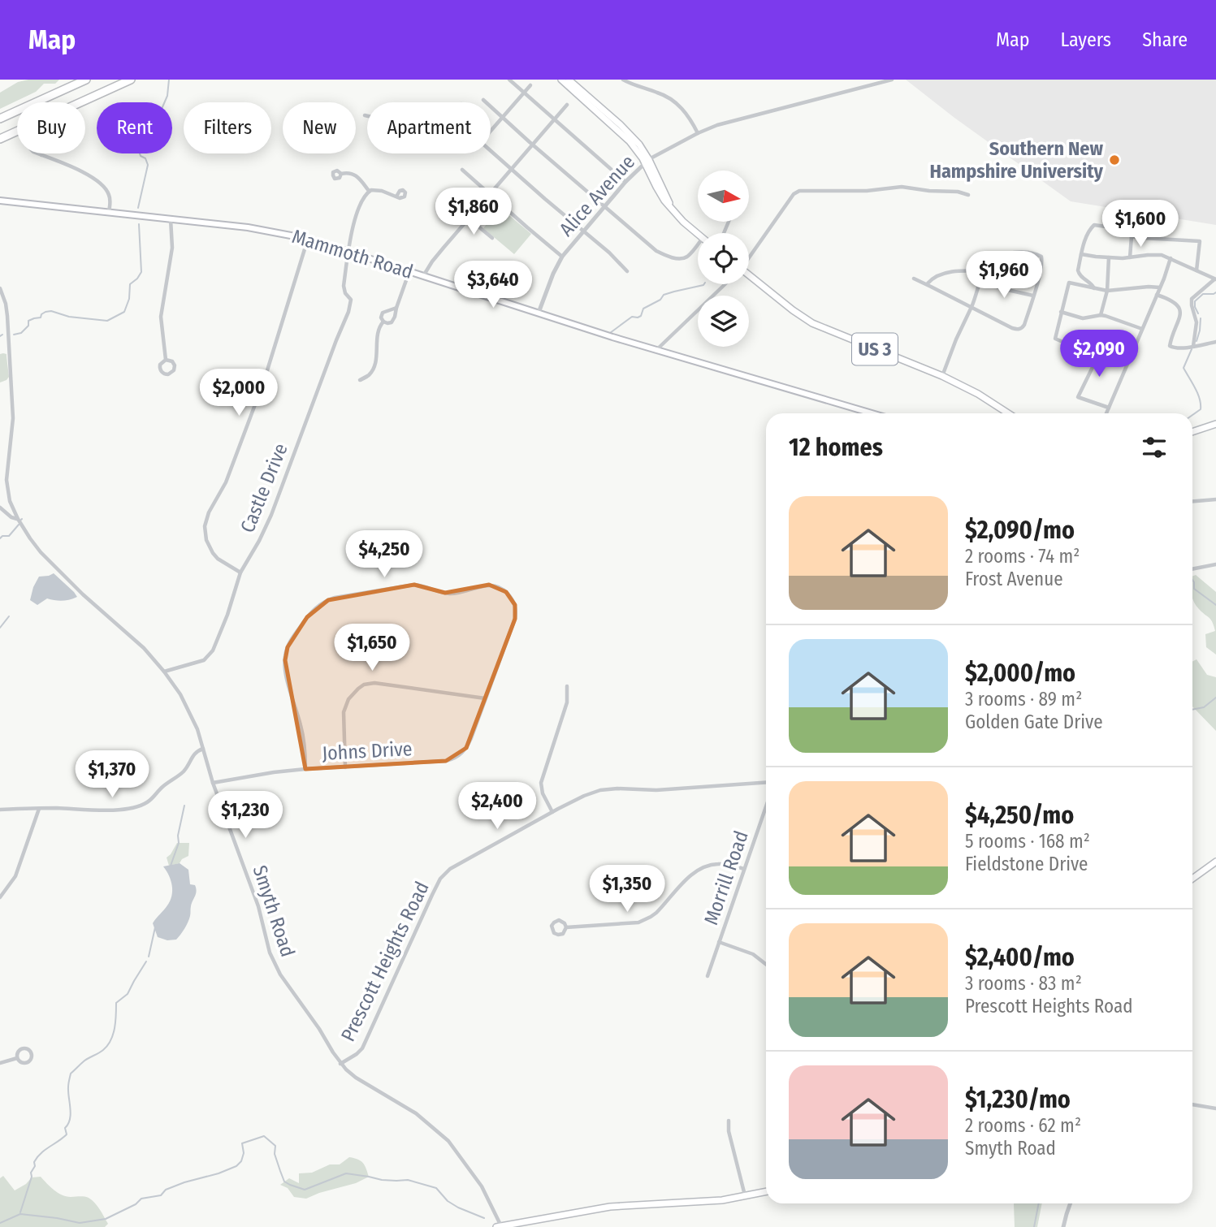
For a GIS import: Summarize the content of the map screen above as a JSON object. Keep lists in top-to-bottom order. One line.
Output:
{"streets":{"main road":["Mammoth Road","US 3"],"street":["Alice Avenue","Castle Drive","Johns Drive","Morrill Road","Smyth Road","Prescott Heights Road"]},"crossings":[["Alice Avenue","Mammoth Road"],["Mammoth Road","Castle Drive"],["Castle Drive","Smyth Road"],["Johns Drive","Smyth Road"],["Smyth Road","Prescott Heights Road"]],"places":["Southern New Hampshire University"],"north":"right","page":{"header":"Map","nav":["Map","Layers","Share"],"chip":["Buy","Rent","Filters","New","Apartment"],"price":["$1,860","$1,600","$1,960","$3,640","$2,090","$2,000","$4,250","$1,650","$1,370","$2,400","$1,230","$1,350"],"heading":"12 homes","list":[{"name":"$2,090/mo","note":"2 rooms · 74 m² · Frost Avenue"},{"name":"$2,000/mo","note":"3 rooms · 89 m² · Golden Gate Drive"},{"name":"$4,250/mo","note":"5 rooms · 168 m² · Fieldstone Drive"},{"name":"$2,400/mo","note":"3 rooms · 83 m² · Prescott Heights Road"},{"name":"$1,230/mo","note":"2 rooms · 62 m² · Smyth Road"}]}}
